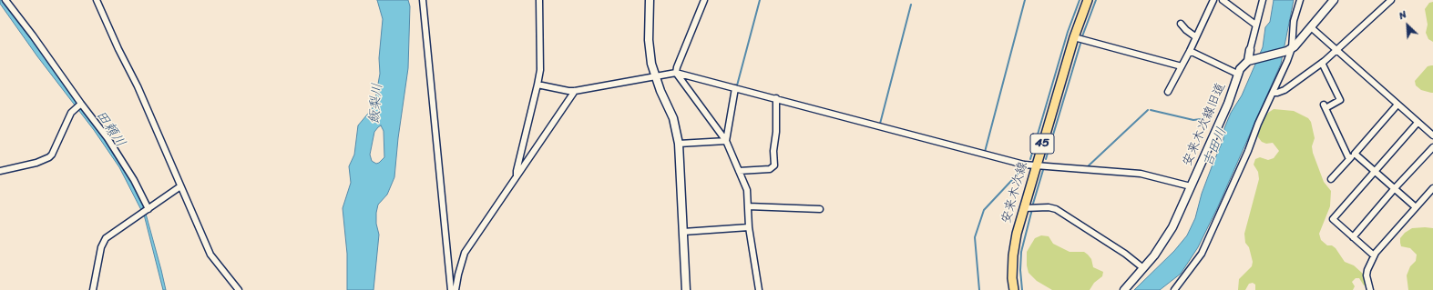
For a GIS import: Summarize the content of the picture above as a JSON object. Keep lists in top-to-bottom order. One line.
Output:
{"streets":{"main road":["45","安来木次線"],"street":["安来木次線旧道"]},"water":["飯梨川","田頼川","吉田川"],"north":"top left"}
